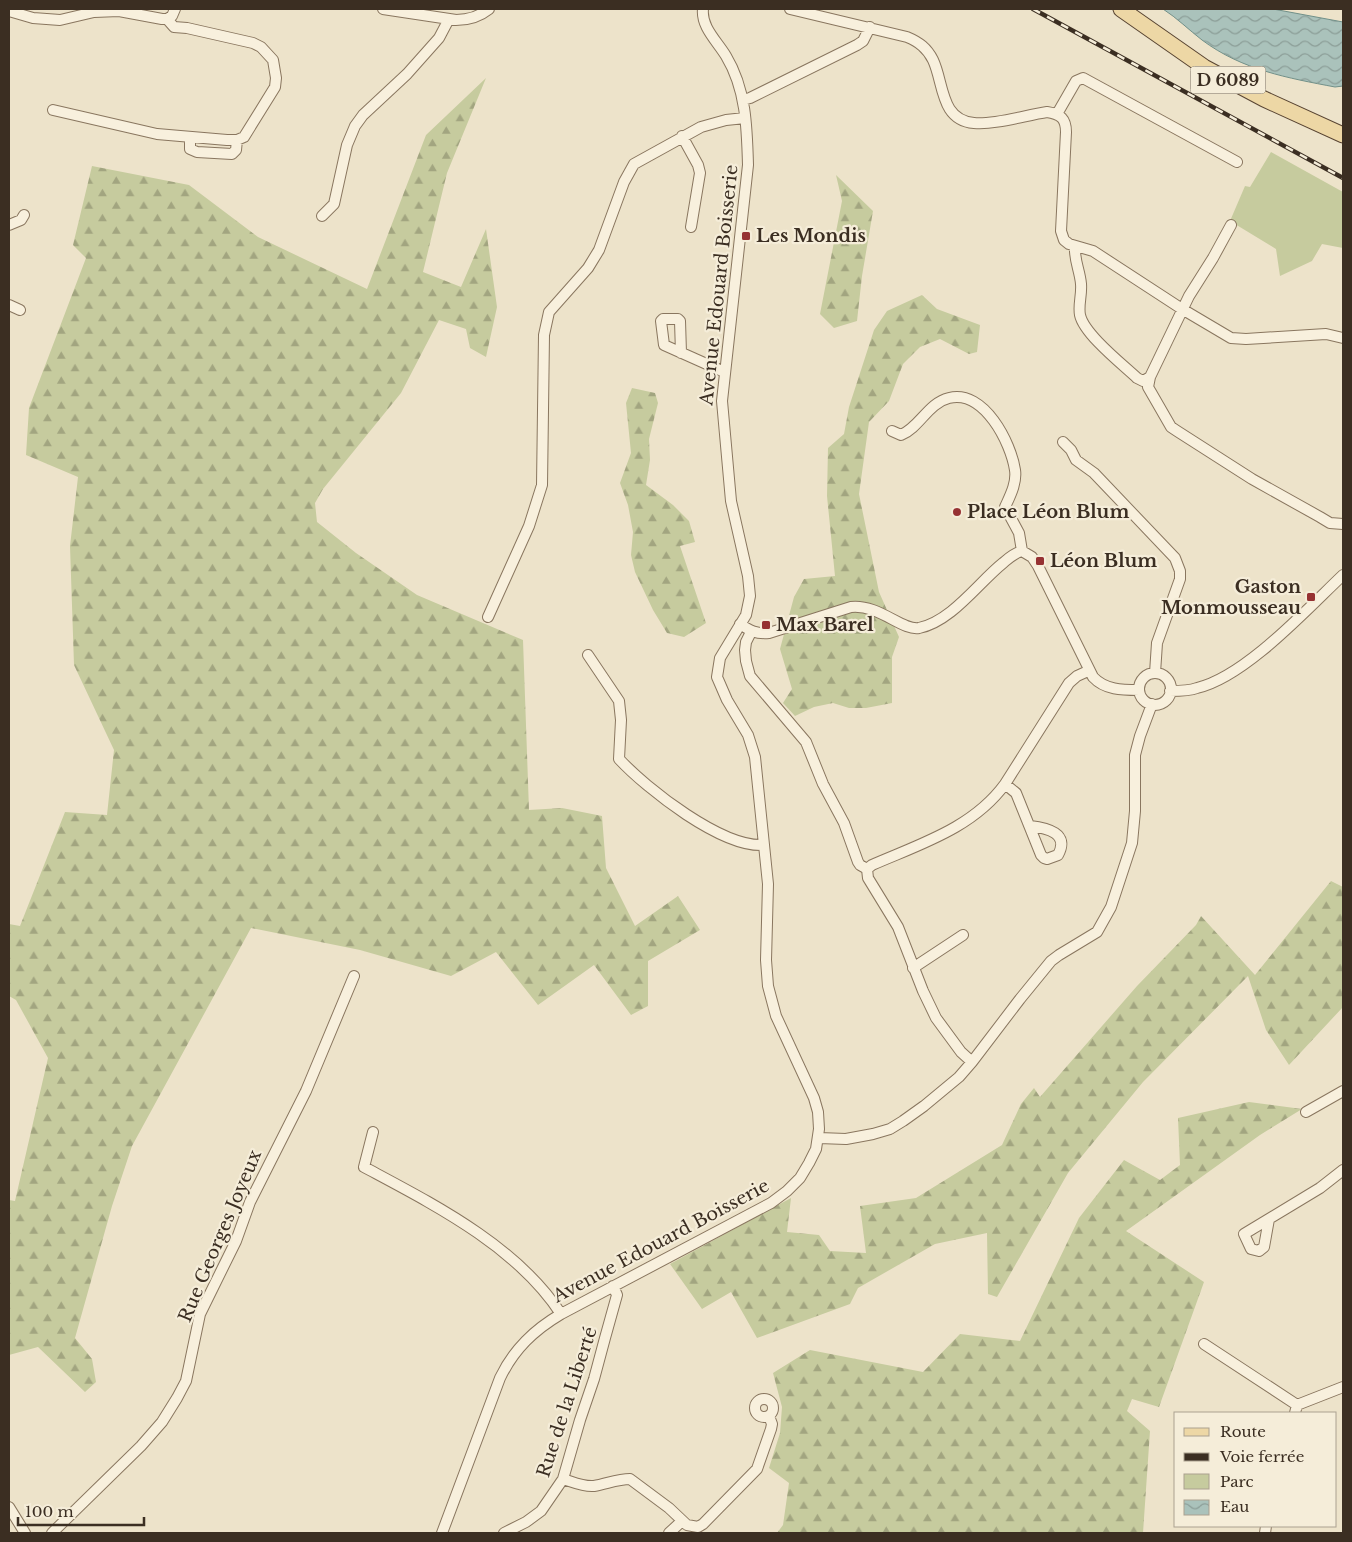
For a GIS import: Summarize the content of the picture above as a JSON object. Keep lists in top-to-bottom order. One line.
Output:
{"streets":{"main road":["D 6089"],"street":["Avenue Edouard Boisserie","Rue Georges Joyeux","Rue de la Liberté"]},"crossings":[["Avenue Edouard Boisserie","Rue de la Liberté"]],"places":{"transit":["Les Mondis","Léon Blum","Gaston Monmousseau","Max Barel"],"other":["Place Léon Blum"]},"legend":["Route","Voie ferrée","Parc","Eau"],"scale_bar":"100 m"}
